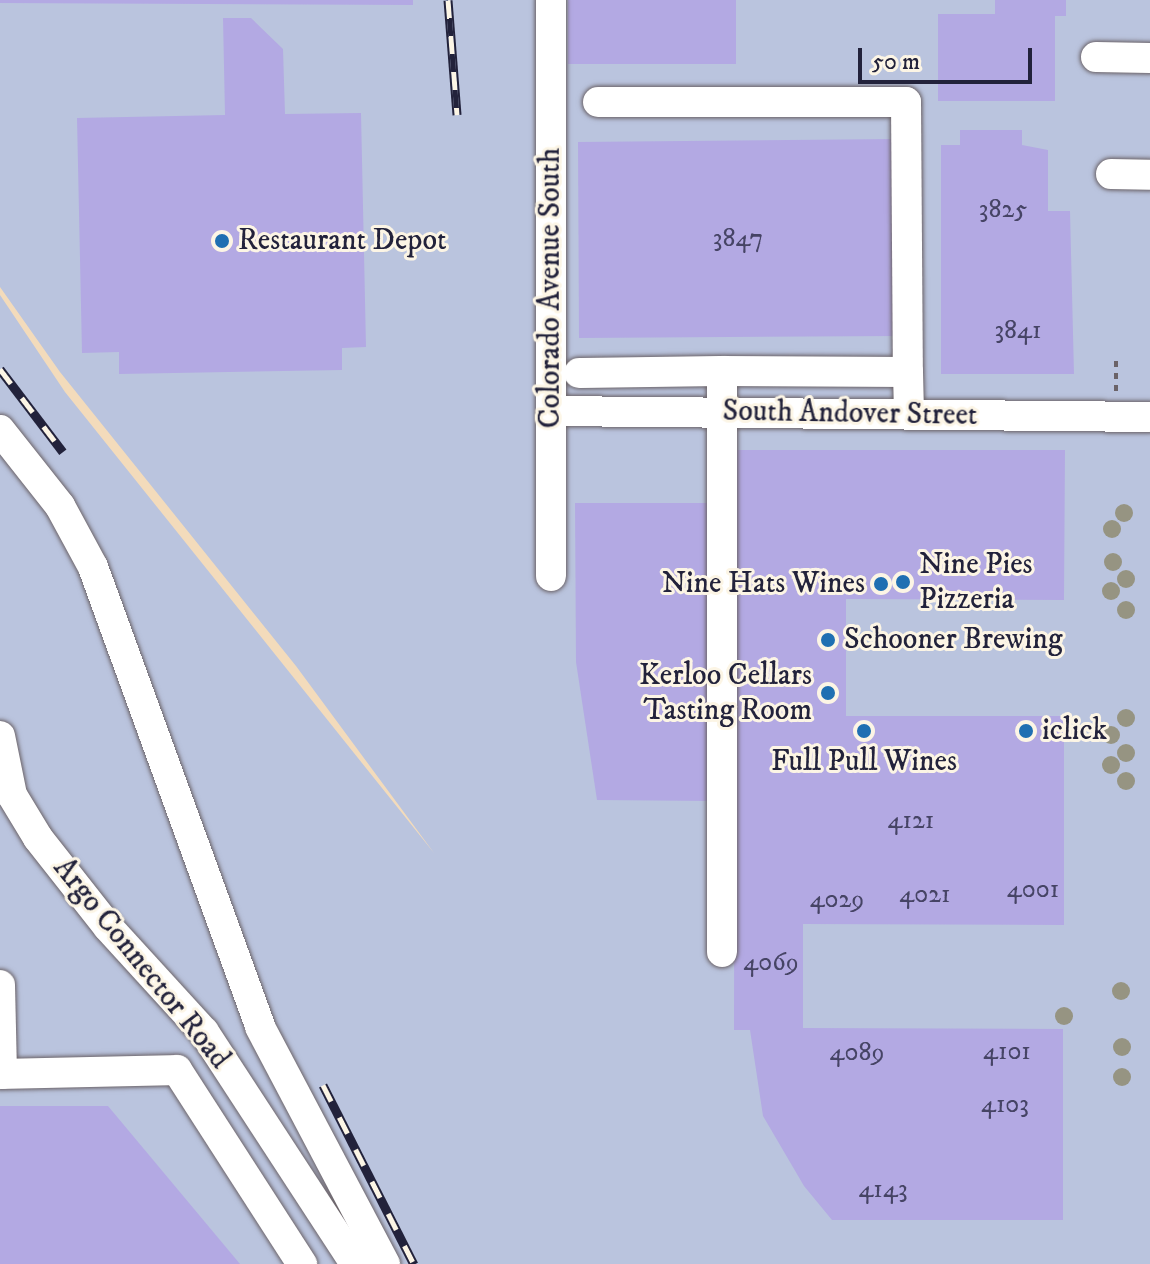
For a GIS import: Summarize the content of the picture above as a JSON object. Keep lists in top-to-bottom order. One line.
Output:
{"streets":{"street":["Colorado Avenue South","South Andover Street","Argo Connector Road"]},"crossings":[["Colorado Avenue South","South Andover Street"]],"places":["Restaurant Depot","Nine Pies Pizzeria","Nine Hats Wines","Schooner Brewing","Kerloo Cellars Tasting Room","Full Pull Wines","iclick"],"house_numbers":["3825","3847","3841","4121","4001","4021","4029","4069","4101","4089","4103","4143"],"scale_bar":"50 m"}
